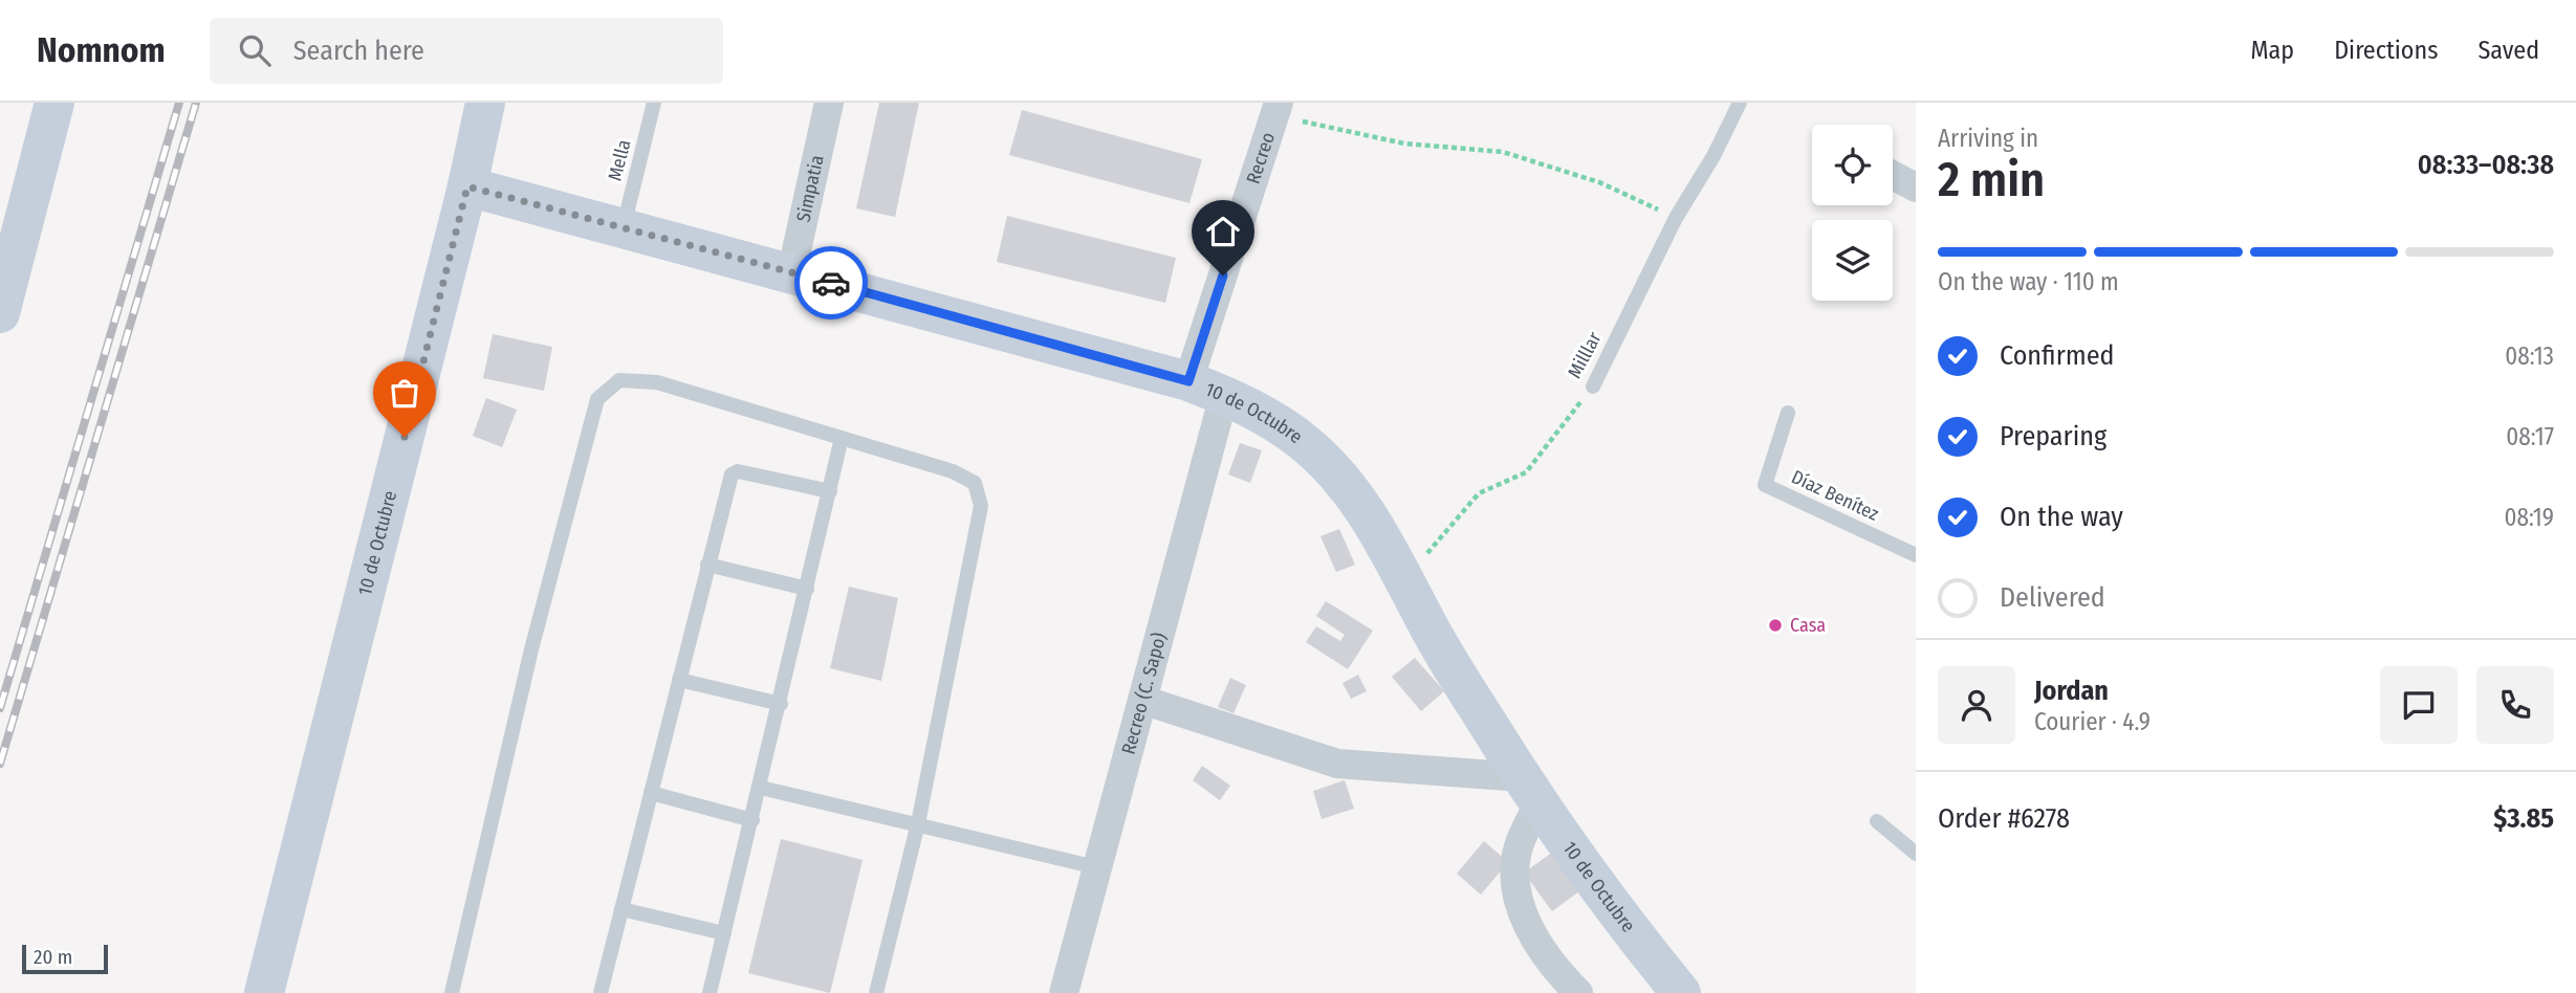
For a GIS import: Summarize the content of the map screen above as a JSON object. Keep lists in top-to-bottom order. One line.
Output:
{"streets":{"main road":["10 de Octubre"],"street":["Recreo","Simpatia","Recreo (C. Sapo)"],"lane":["Mella","Milllar","Díaz Benítez"]},"crossings":[["Recreo","10 de Octubre"],["Recreo","Recreo (C. Sapo)"],["Mella","10 de Octubre"],["Simpatia","10 de Octubre"],["Milllar","10 de Octubre"],["10 de Octubre","Recreo (C. Sapo)"]],"places":["Casa"],"scale_bar":"20 m","page":{"header":"Nomnom","search":"Search here","nav":["Map","Directions","Saved"],"heading":["2 min","Arriving in","08:33–08:38"],"panel":["Jordan","Courier · 4.9","Order #6278","$3.85"],"bar":"On the way · 110 m","list":[["Confirmed","08:13"],["Preparing","08:17"],["On the way","08:19"],"Delivered"],"scale":"20 m"}}
